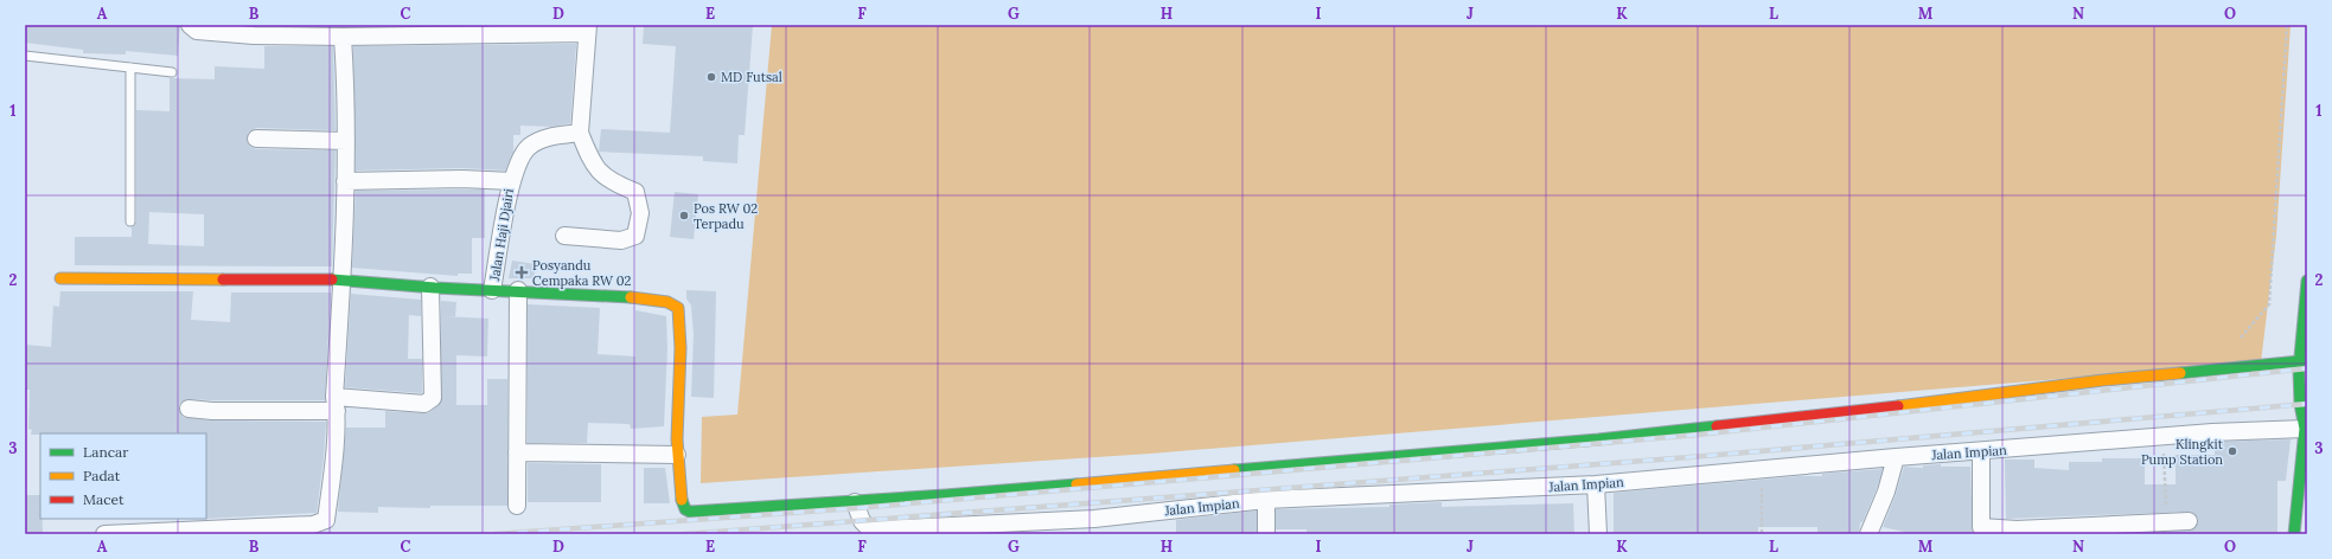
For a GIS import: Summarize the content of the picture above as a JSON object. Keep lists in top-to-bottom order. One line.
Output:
{"streets":{"street":["Jalan Haji Djairi","Jalan Impian"]},"places":{"other":["MD Futsal","Pos RW 02 Terpadu","Klingkit Pump Station"],"health":["Posyandu Cempaka RW 02"]},"legend":["Lancar","Padat","Macet"],"grid":{"columns":["A","B","C","D","E","F","G","H","I","J","K","L","M","N","O"],"rows":["1","2","3"]}}
